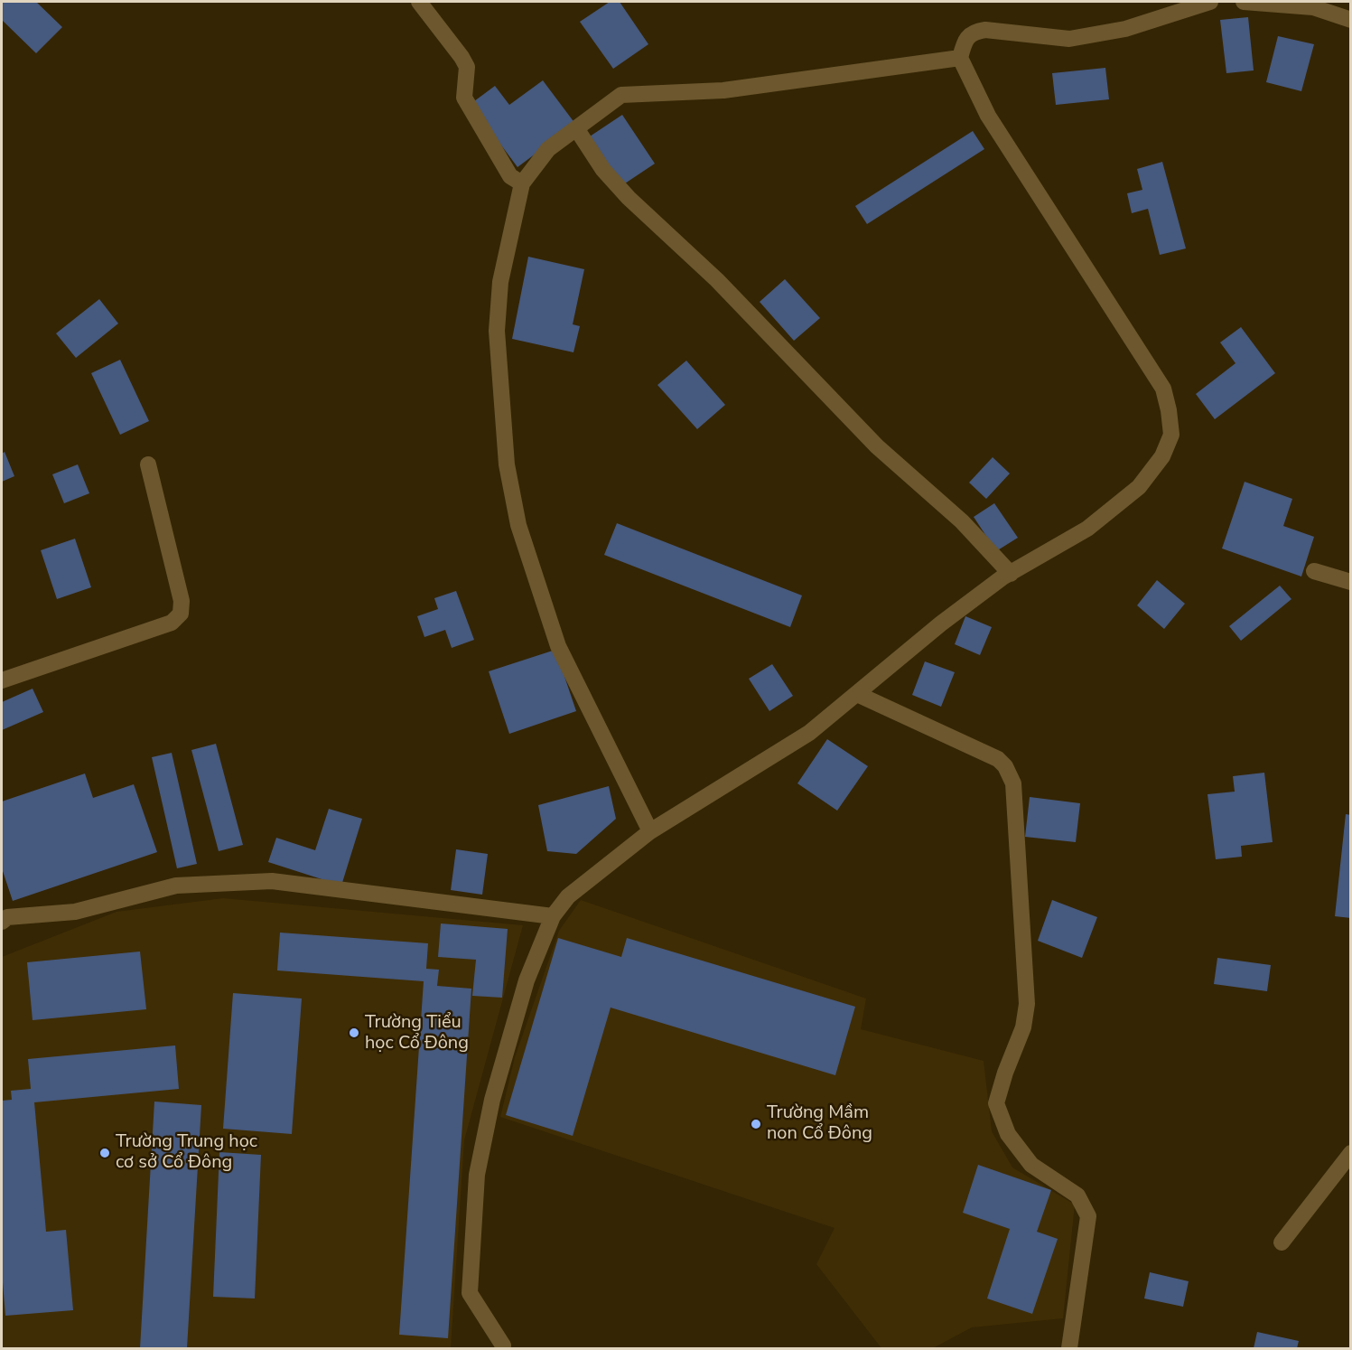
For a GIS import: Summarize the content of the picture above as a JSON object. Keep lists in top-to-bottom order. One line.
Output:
{"places":["Trường Tiểu học Cổ Đông","Trường Mầm non Cổ Đông","Trường Trung học cơ sở Cổ Đông"]}
